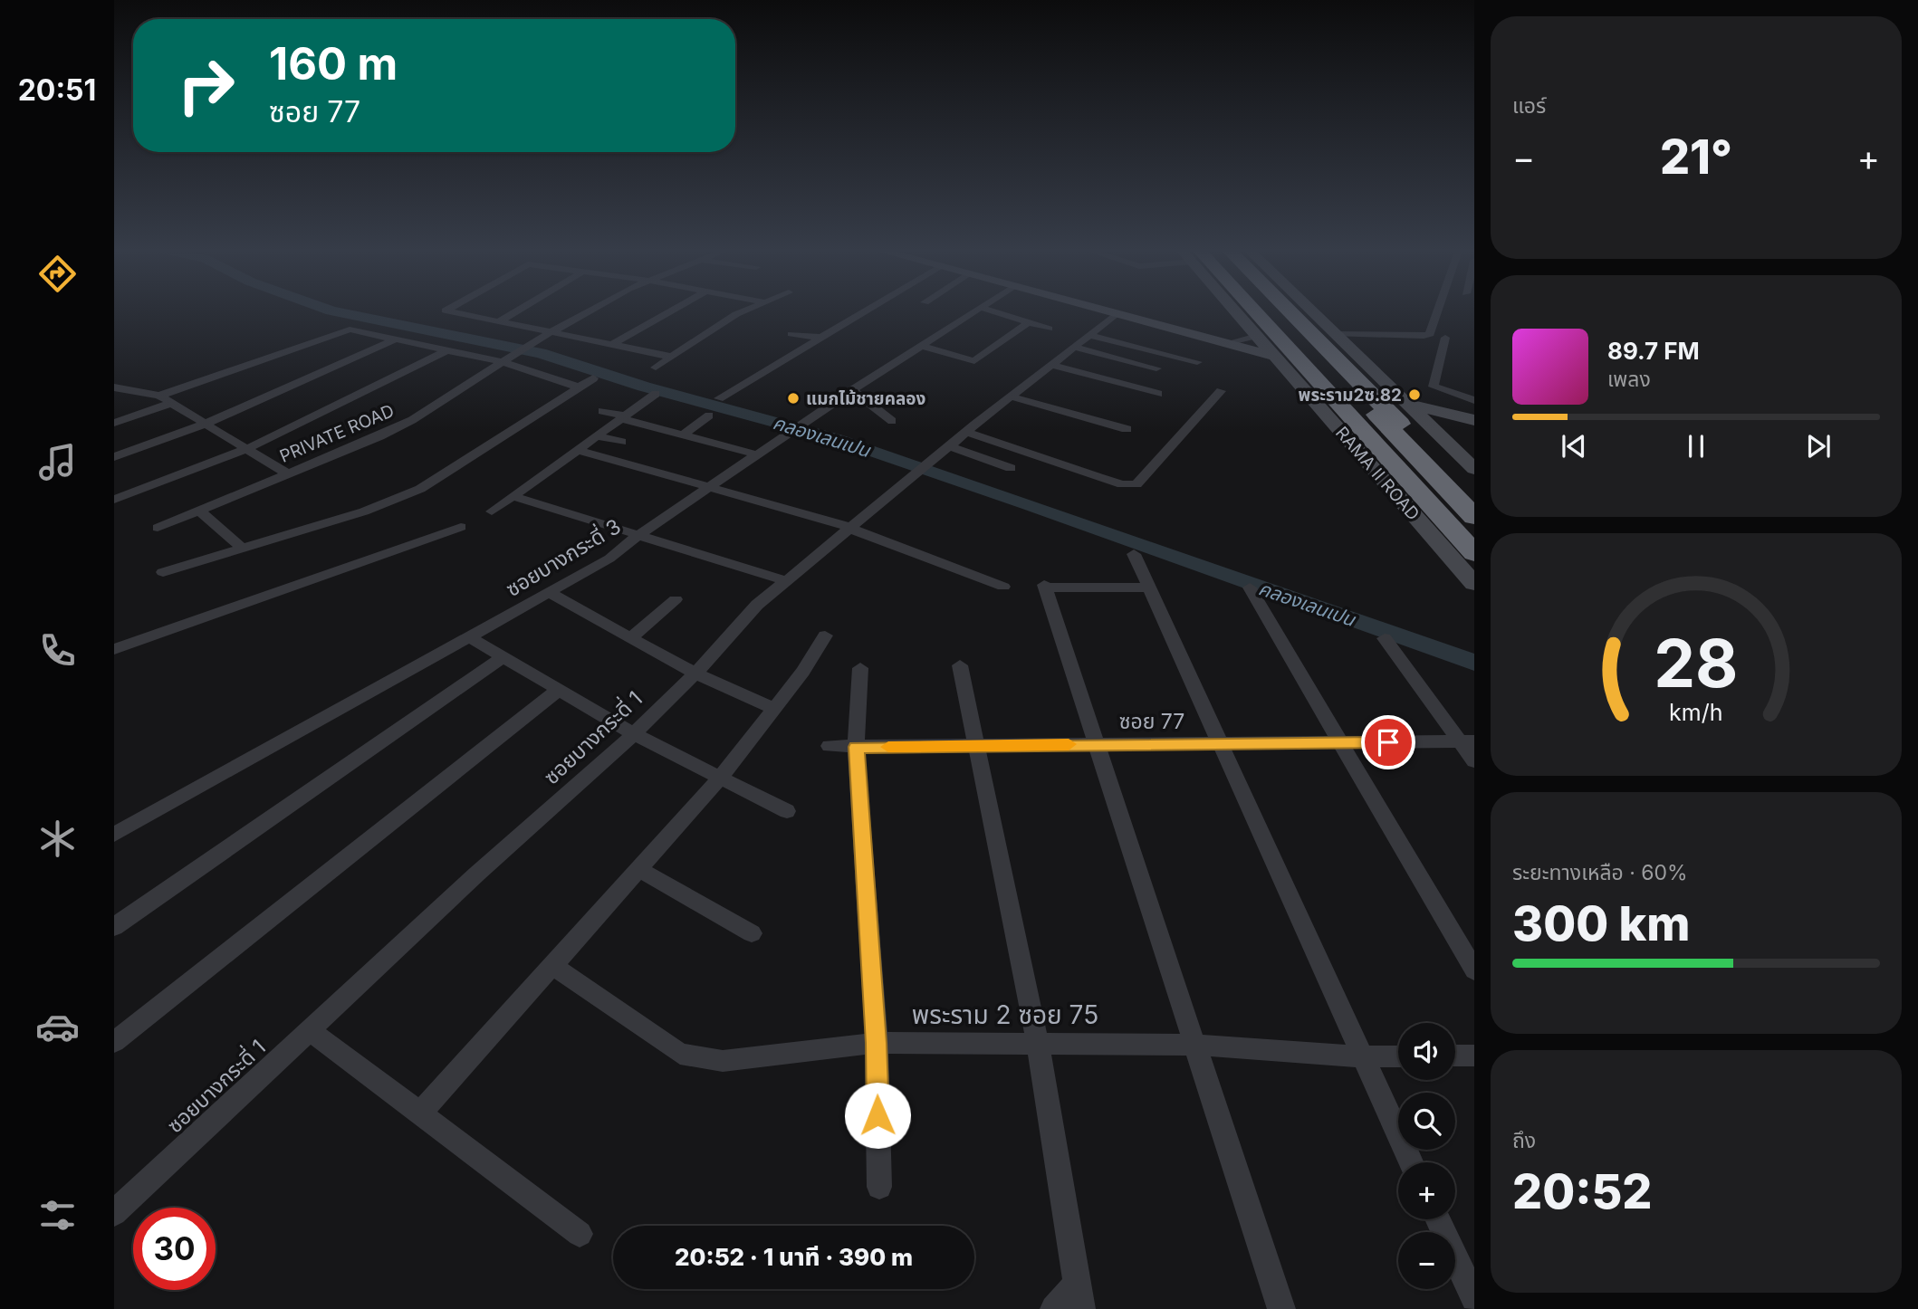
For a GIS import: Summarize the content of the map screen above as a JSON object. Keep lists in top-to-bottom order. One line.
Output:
{"streets":{"highway":["RAMA II ROAD"],"street":["PRIVATE ROAD","ซอยบางกระดี่ 3","ซอย 77","ซอยบางกระดี่ 1","พระราม 2 ซอย 75"]},"water":["คลองเลนเปน"],"places":["พระราม2ซ.82","แมกไม้ชายคลอง"],"page":{"tabs":"20:51","tile":["แอร์",["ระยะทางเหลือ · 60%","300 km"],["ถึง","20:52"]],"turn":["160 m","ซอย 77"],"heat":["−","21°","+"],"song":["89.7 FM","เพลง"],"map_buttons":["+","−"],"limit":"30","trip":"20:52 · 1 นาที · 390 m","gauge":["28","km/h"]}}
